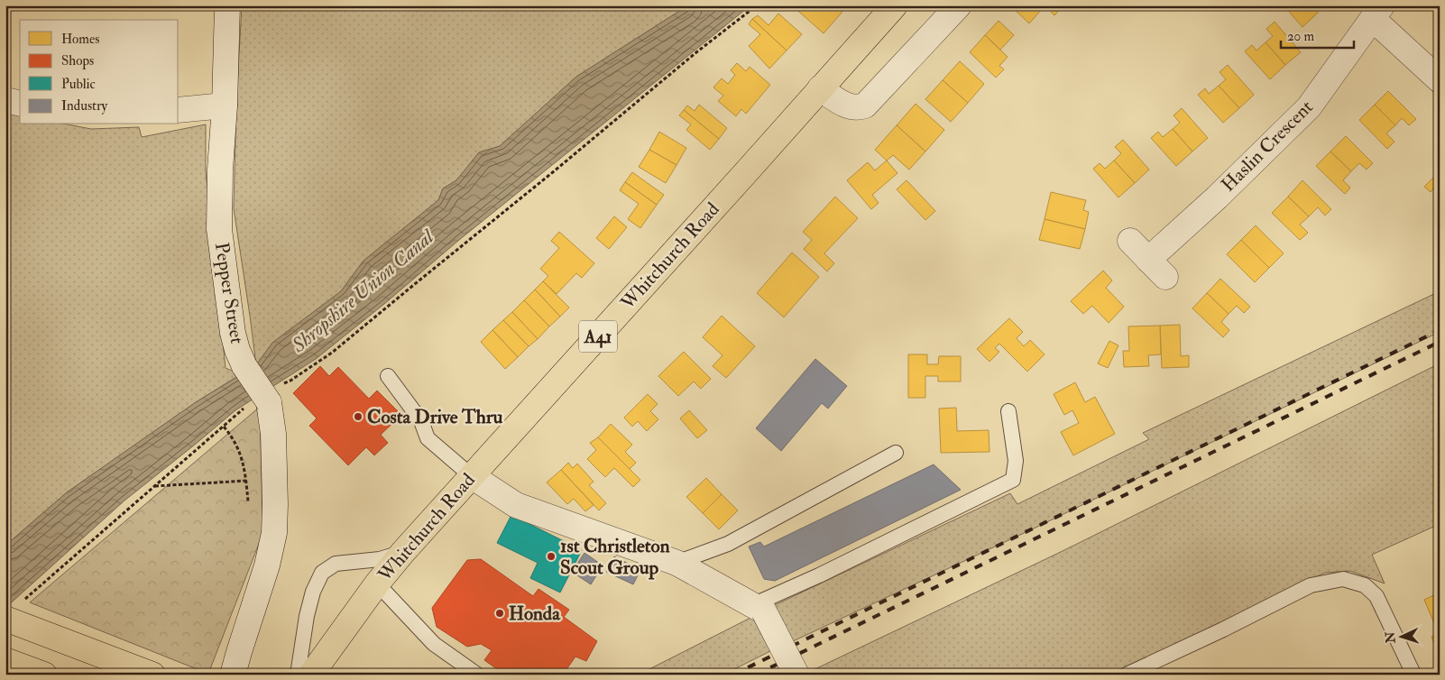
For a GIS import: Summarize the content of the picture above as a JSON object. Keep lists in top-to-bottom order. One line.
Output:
{"streets":{"highway":["Whitchurch Road","A41"],"street":["Haslin Crescent","Pepper Street"]},"water":["Shropshire Union Canal"],"places":["Costa Drive Thru","1st Christleton Scout Group","Honda"],"legend":["Homes","Shops","Public","Industry"],"scale_bar":"20 m","north":"left"}
